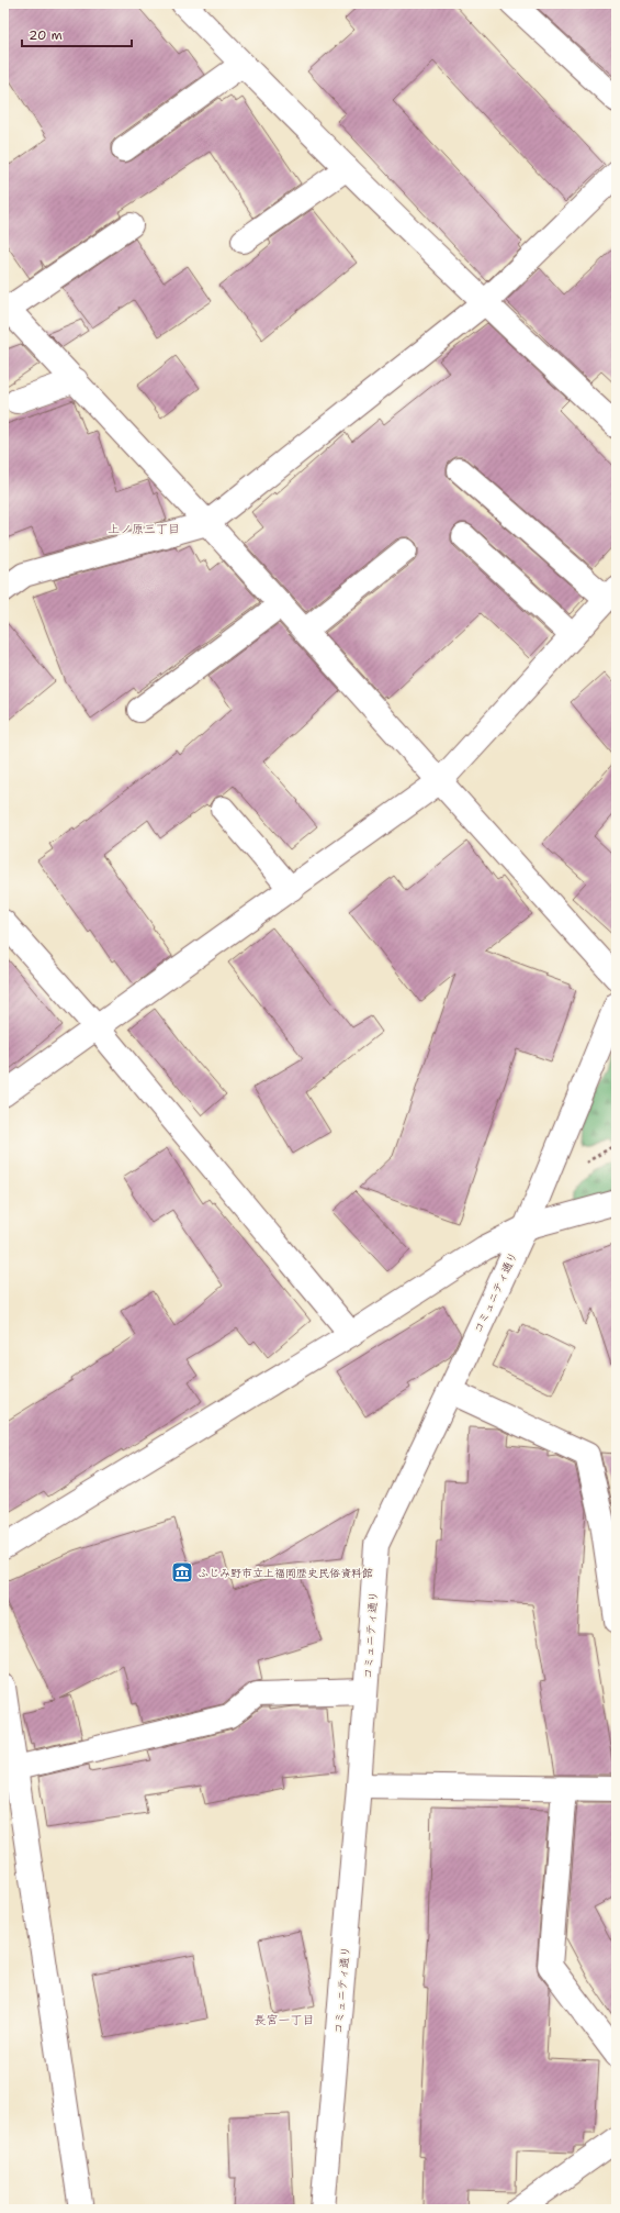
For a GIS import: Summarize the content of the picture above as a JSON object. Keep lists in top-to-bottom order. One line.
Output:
{"streets":{"street":["コミュニティ通り"]},"districts":["上ノ原三丁目","長宮一丁目"],"places":{"museum":["ふじみ野市立上福岡歴史民俗資料館"]},"scale_bar":"20 m"}
